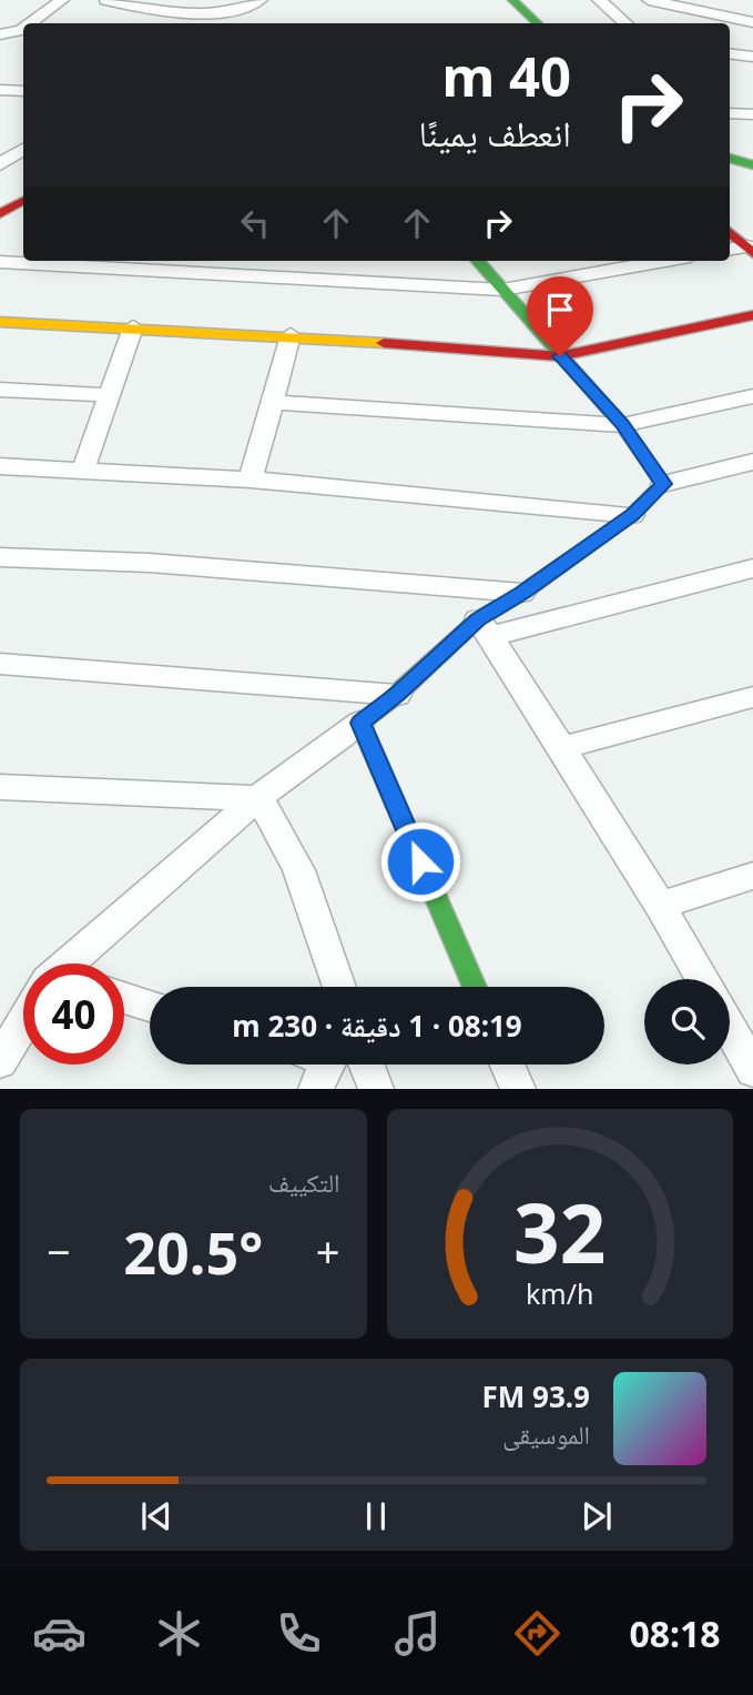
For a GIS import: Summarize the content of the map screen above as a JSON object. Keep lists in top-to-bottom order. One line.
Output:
{"page":{"turn":["40 m","انعطف يمينًا"],"limit":"40","trip":"08:19 · 1 دقيقة · 230 m","tile":"التكييف","heat":["−","20.5°","+"],"song":["93.9 FM","الموسيقى"],"tabs":"08:18","gauge":["32","km/h"]}}
